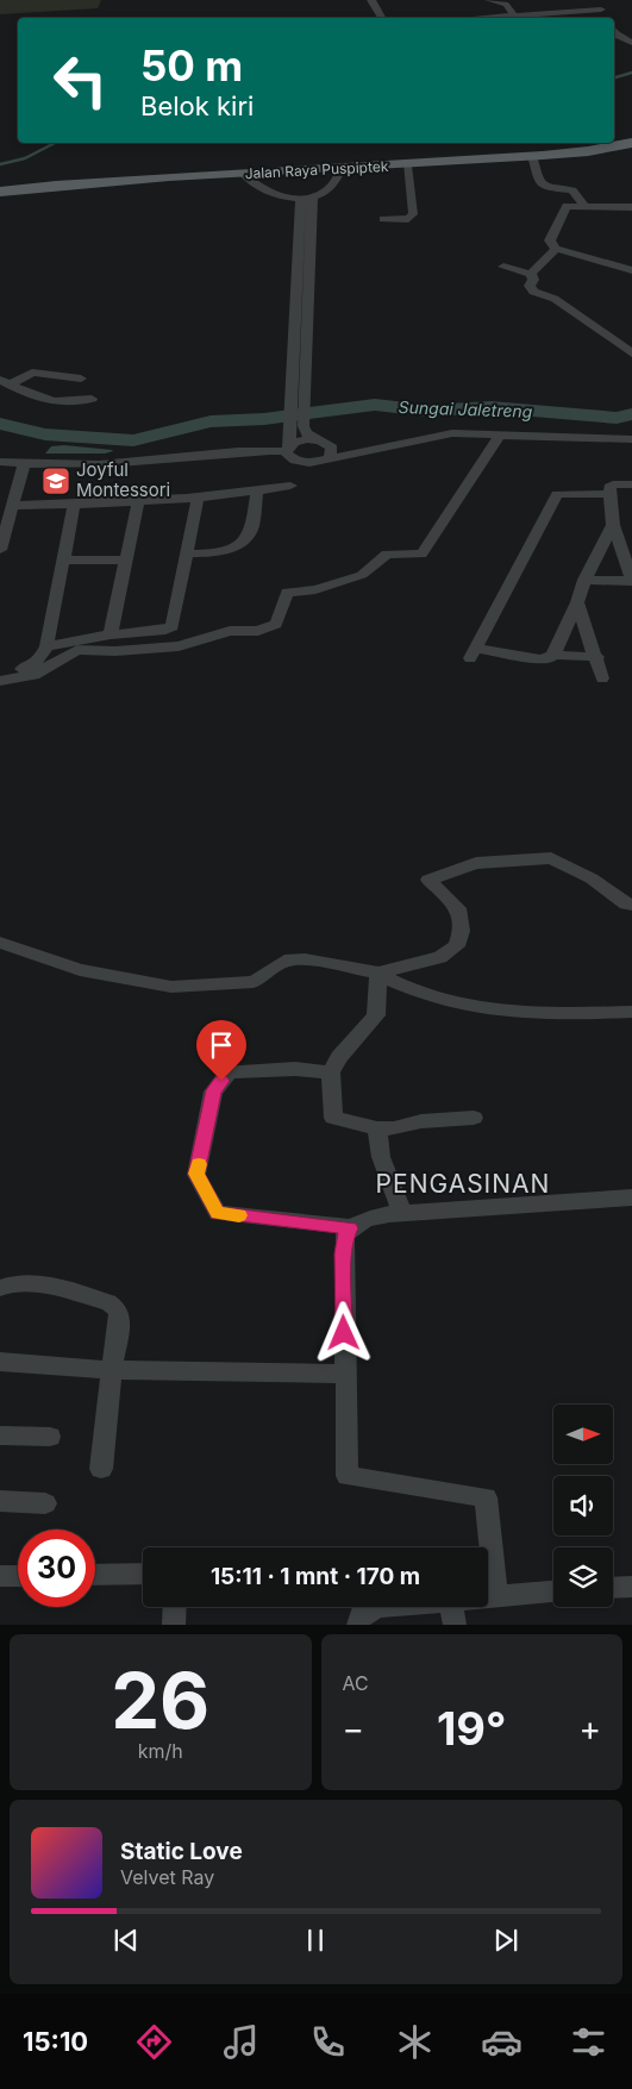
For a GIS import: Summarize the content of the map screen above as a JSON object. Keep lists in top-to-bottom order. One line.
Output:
{"streets":{"main road":["Jalan Raya Puspiptek"]},"districts":["PENGASINAN"],"water":["Sungai Jaletreng"],"places":{"school or university":["Joyful Montessori"]},"north":"right","page":{"turn":["50 m","Belok kiri"],"limit":"30","trip":"15:11 · 1 mnt · 170 m","tile":[["26","km/h"],"AC"],"heat":["−","19°","+"],"song":["Static Love","Velvet Ray"],"tabs":"15:10"}}
